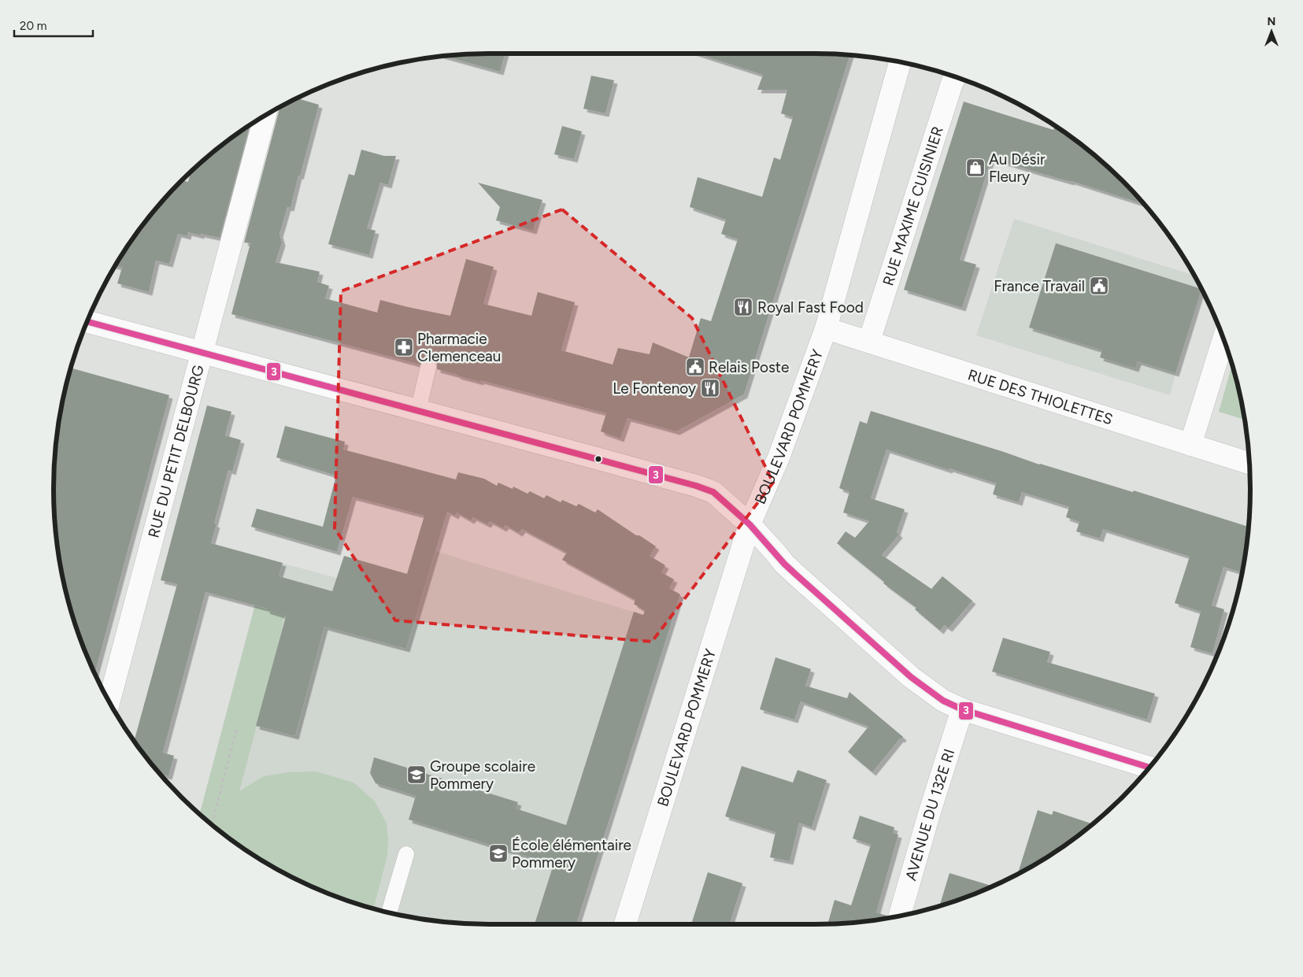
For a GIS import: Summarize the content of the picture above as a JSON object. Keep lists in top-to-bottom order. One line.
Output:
{"streets":{"street":["RUE MAXIME CUISINIER","RUE DES THIOLETTES","BOULEVARD POMMERY","RUE DU PETIT DELBOURG","AVENUE DU 132E RI"]},"crossings":[["RUE MAXIME CUISINIER","RUE DES THIOLETTES"],["RUE DES THIOLETTES","BOULEVARD POMMERY"]],"places":{"shop":["Au Désir Fleury"],"public building":["France Travail","Relais Poste"],"restaurant":["Royal Fast Food","Le Fontenoy"],"pharmacy":["Pharmacie Clemenceau"],"school or university":["Groupe scolaire Pommery","École élémentaire Pommery"]},"lines":["transit line 3"],"scale_bar":"20 m","north":"top"}
